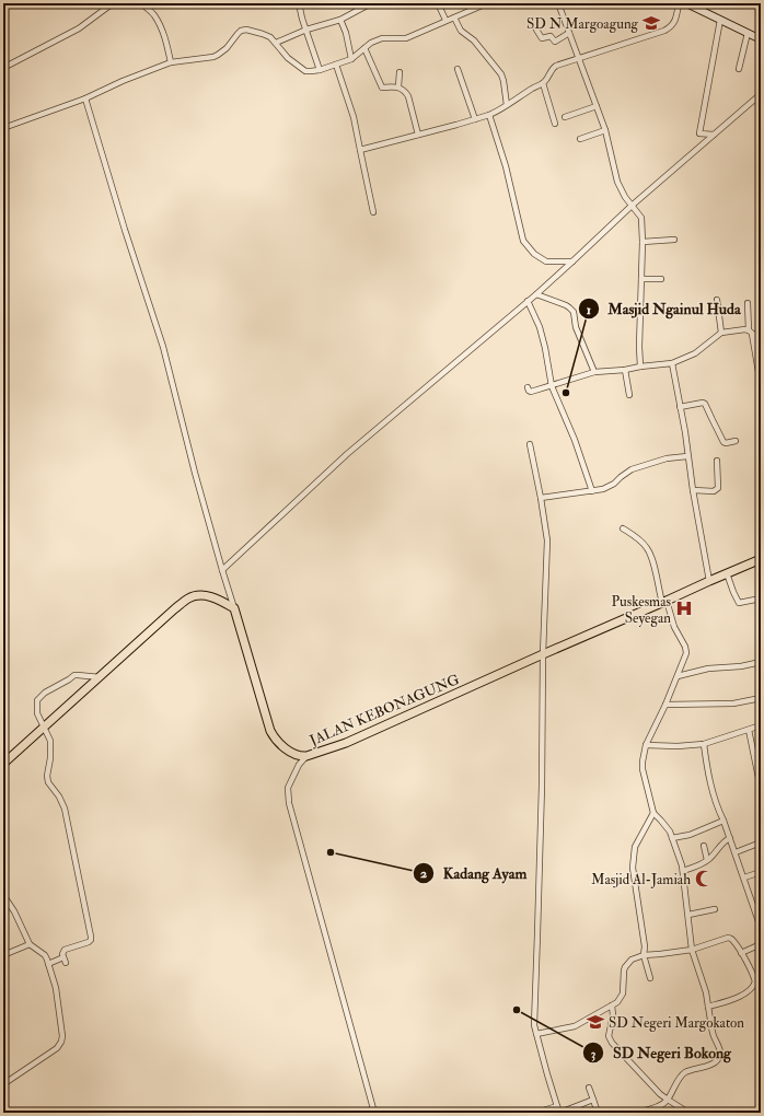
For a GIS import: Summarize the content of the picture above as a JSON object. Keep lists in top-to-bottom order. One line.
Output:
{"streets":{"main road":["JALAN KEBONAGUNG"]},"places":{"school or university":["SD N Margoagung","SD Negeri Margokaton"],"other":["Masjid Ngainul Huda","Kadang Ayam","SD Negeri Bokong"],"hospital":["Puskesmas Seyegan"],"mosque":["Masjid Al-Jamiah"]}}
